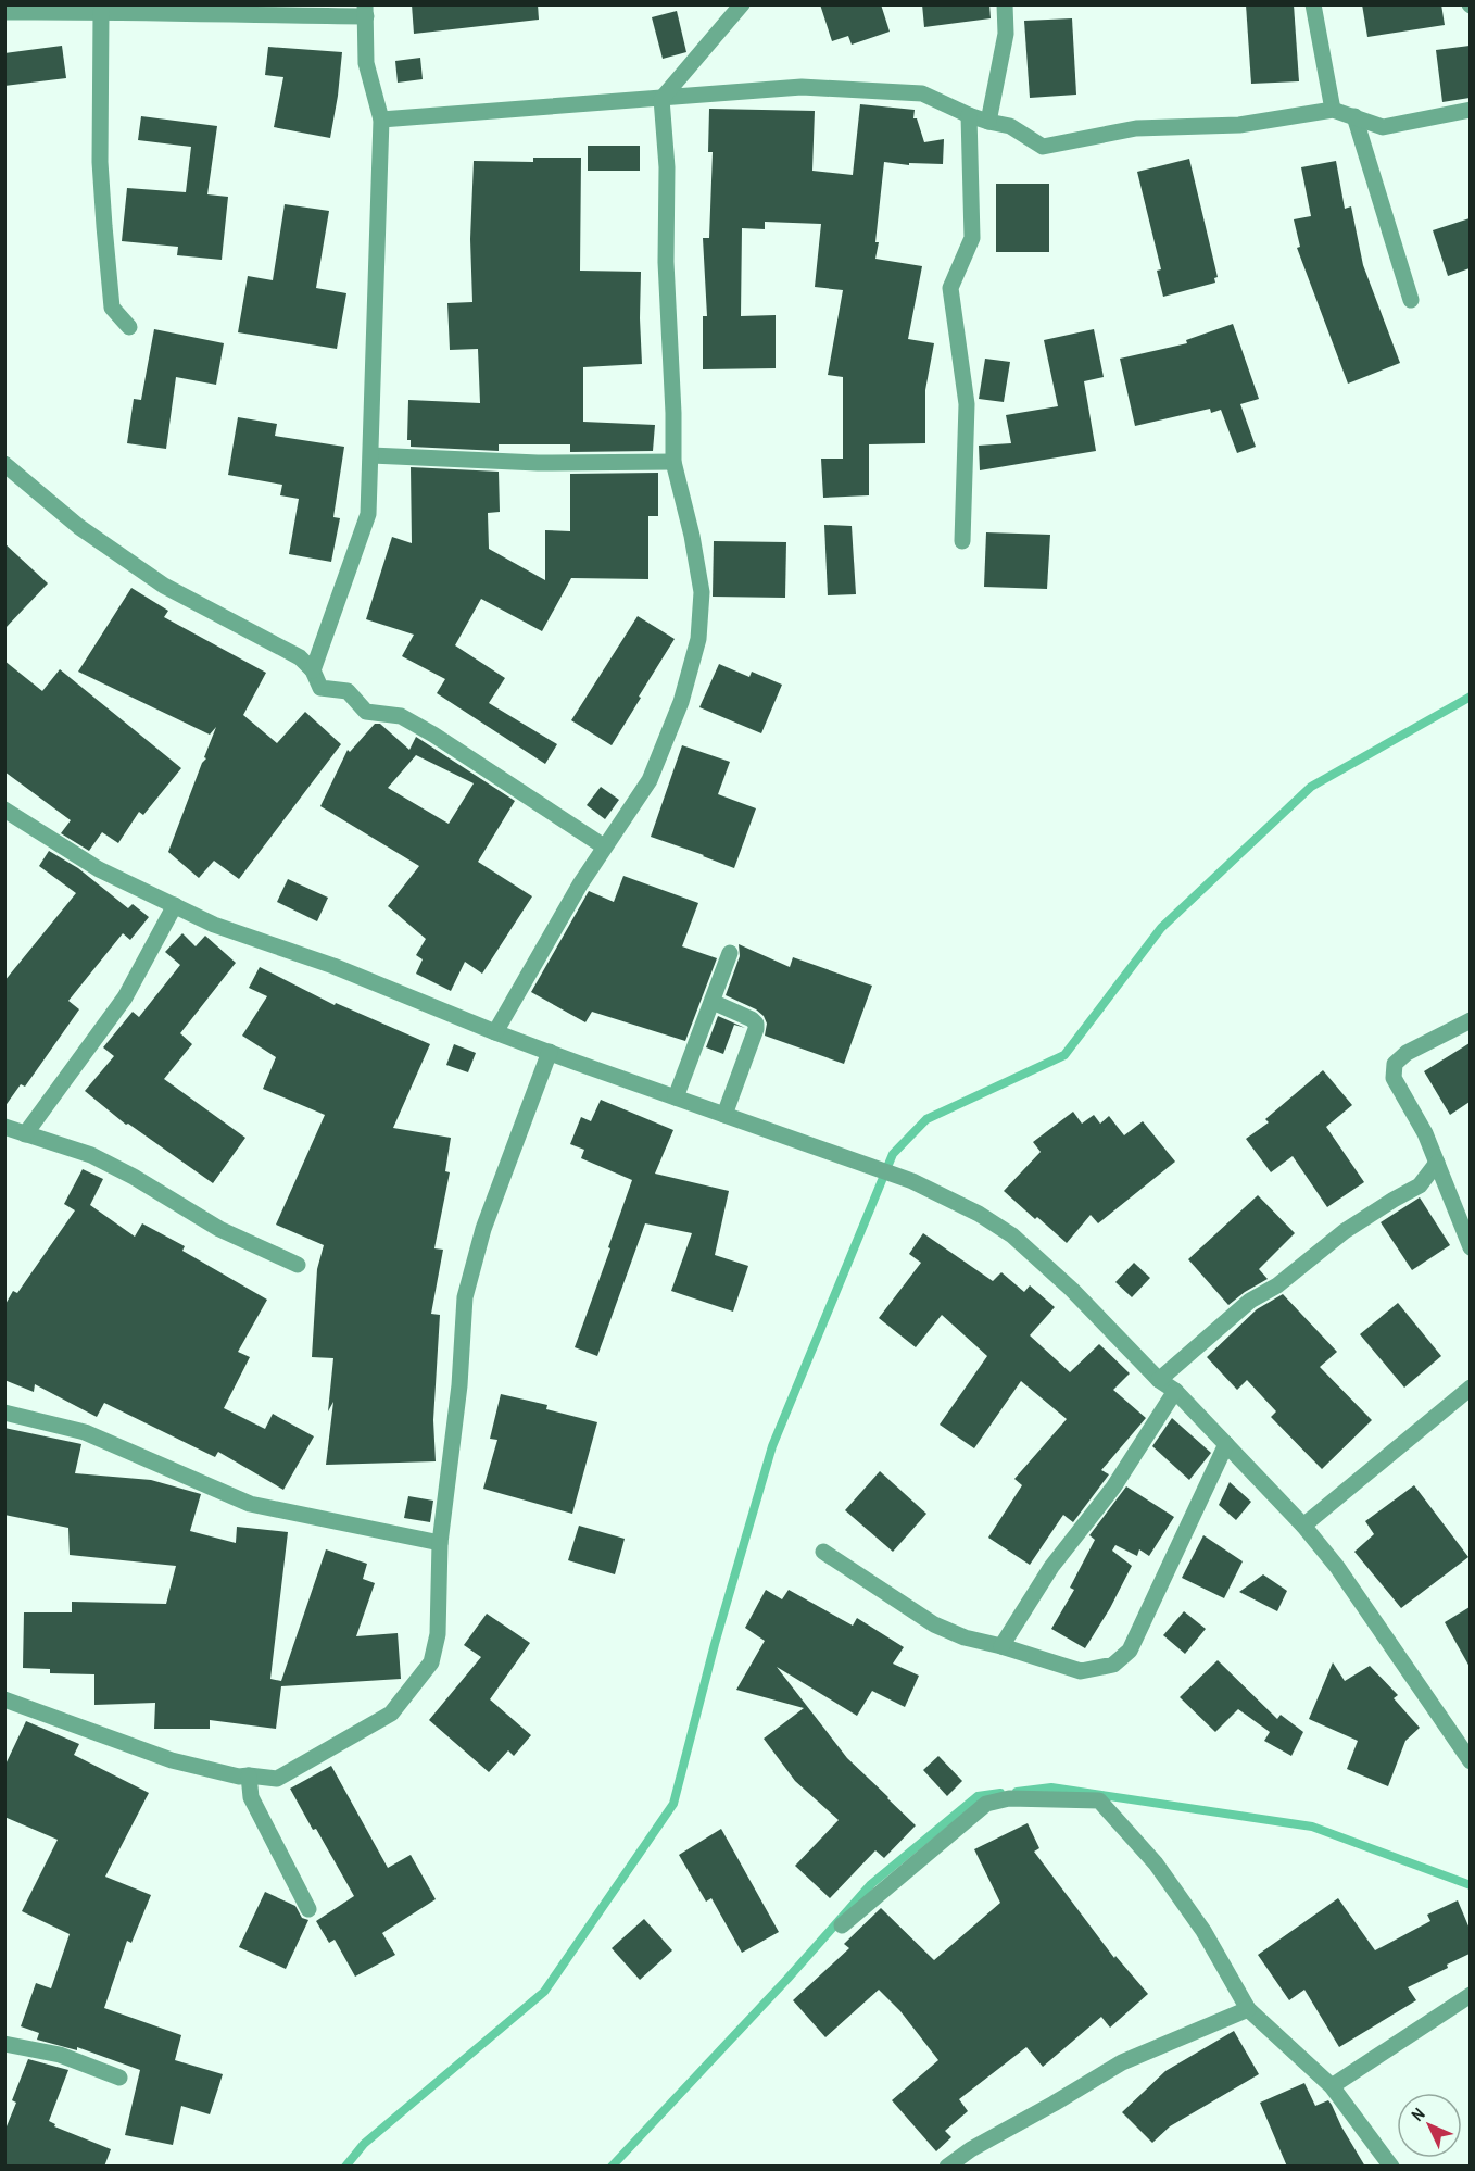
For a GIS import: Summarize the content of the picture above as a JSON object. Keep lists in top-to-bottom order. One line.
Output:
{"north":"top left"}
